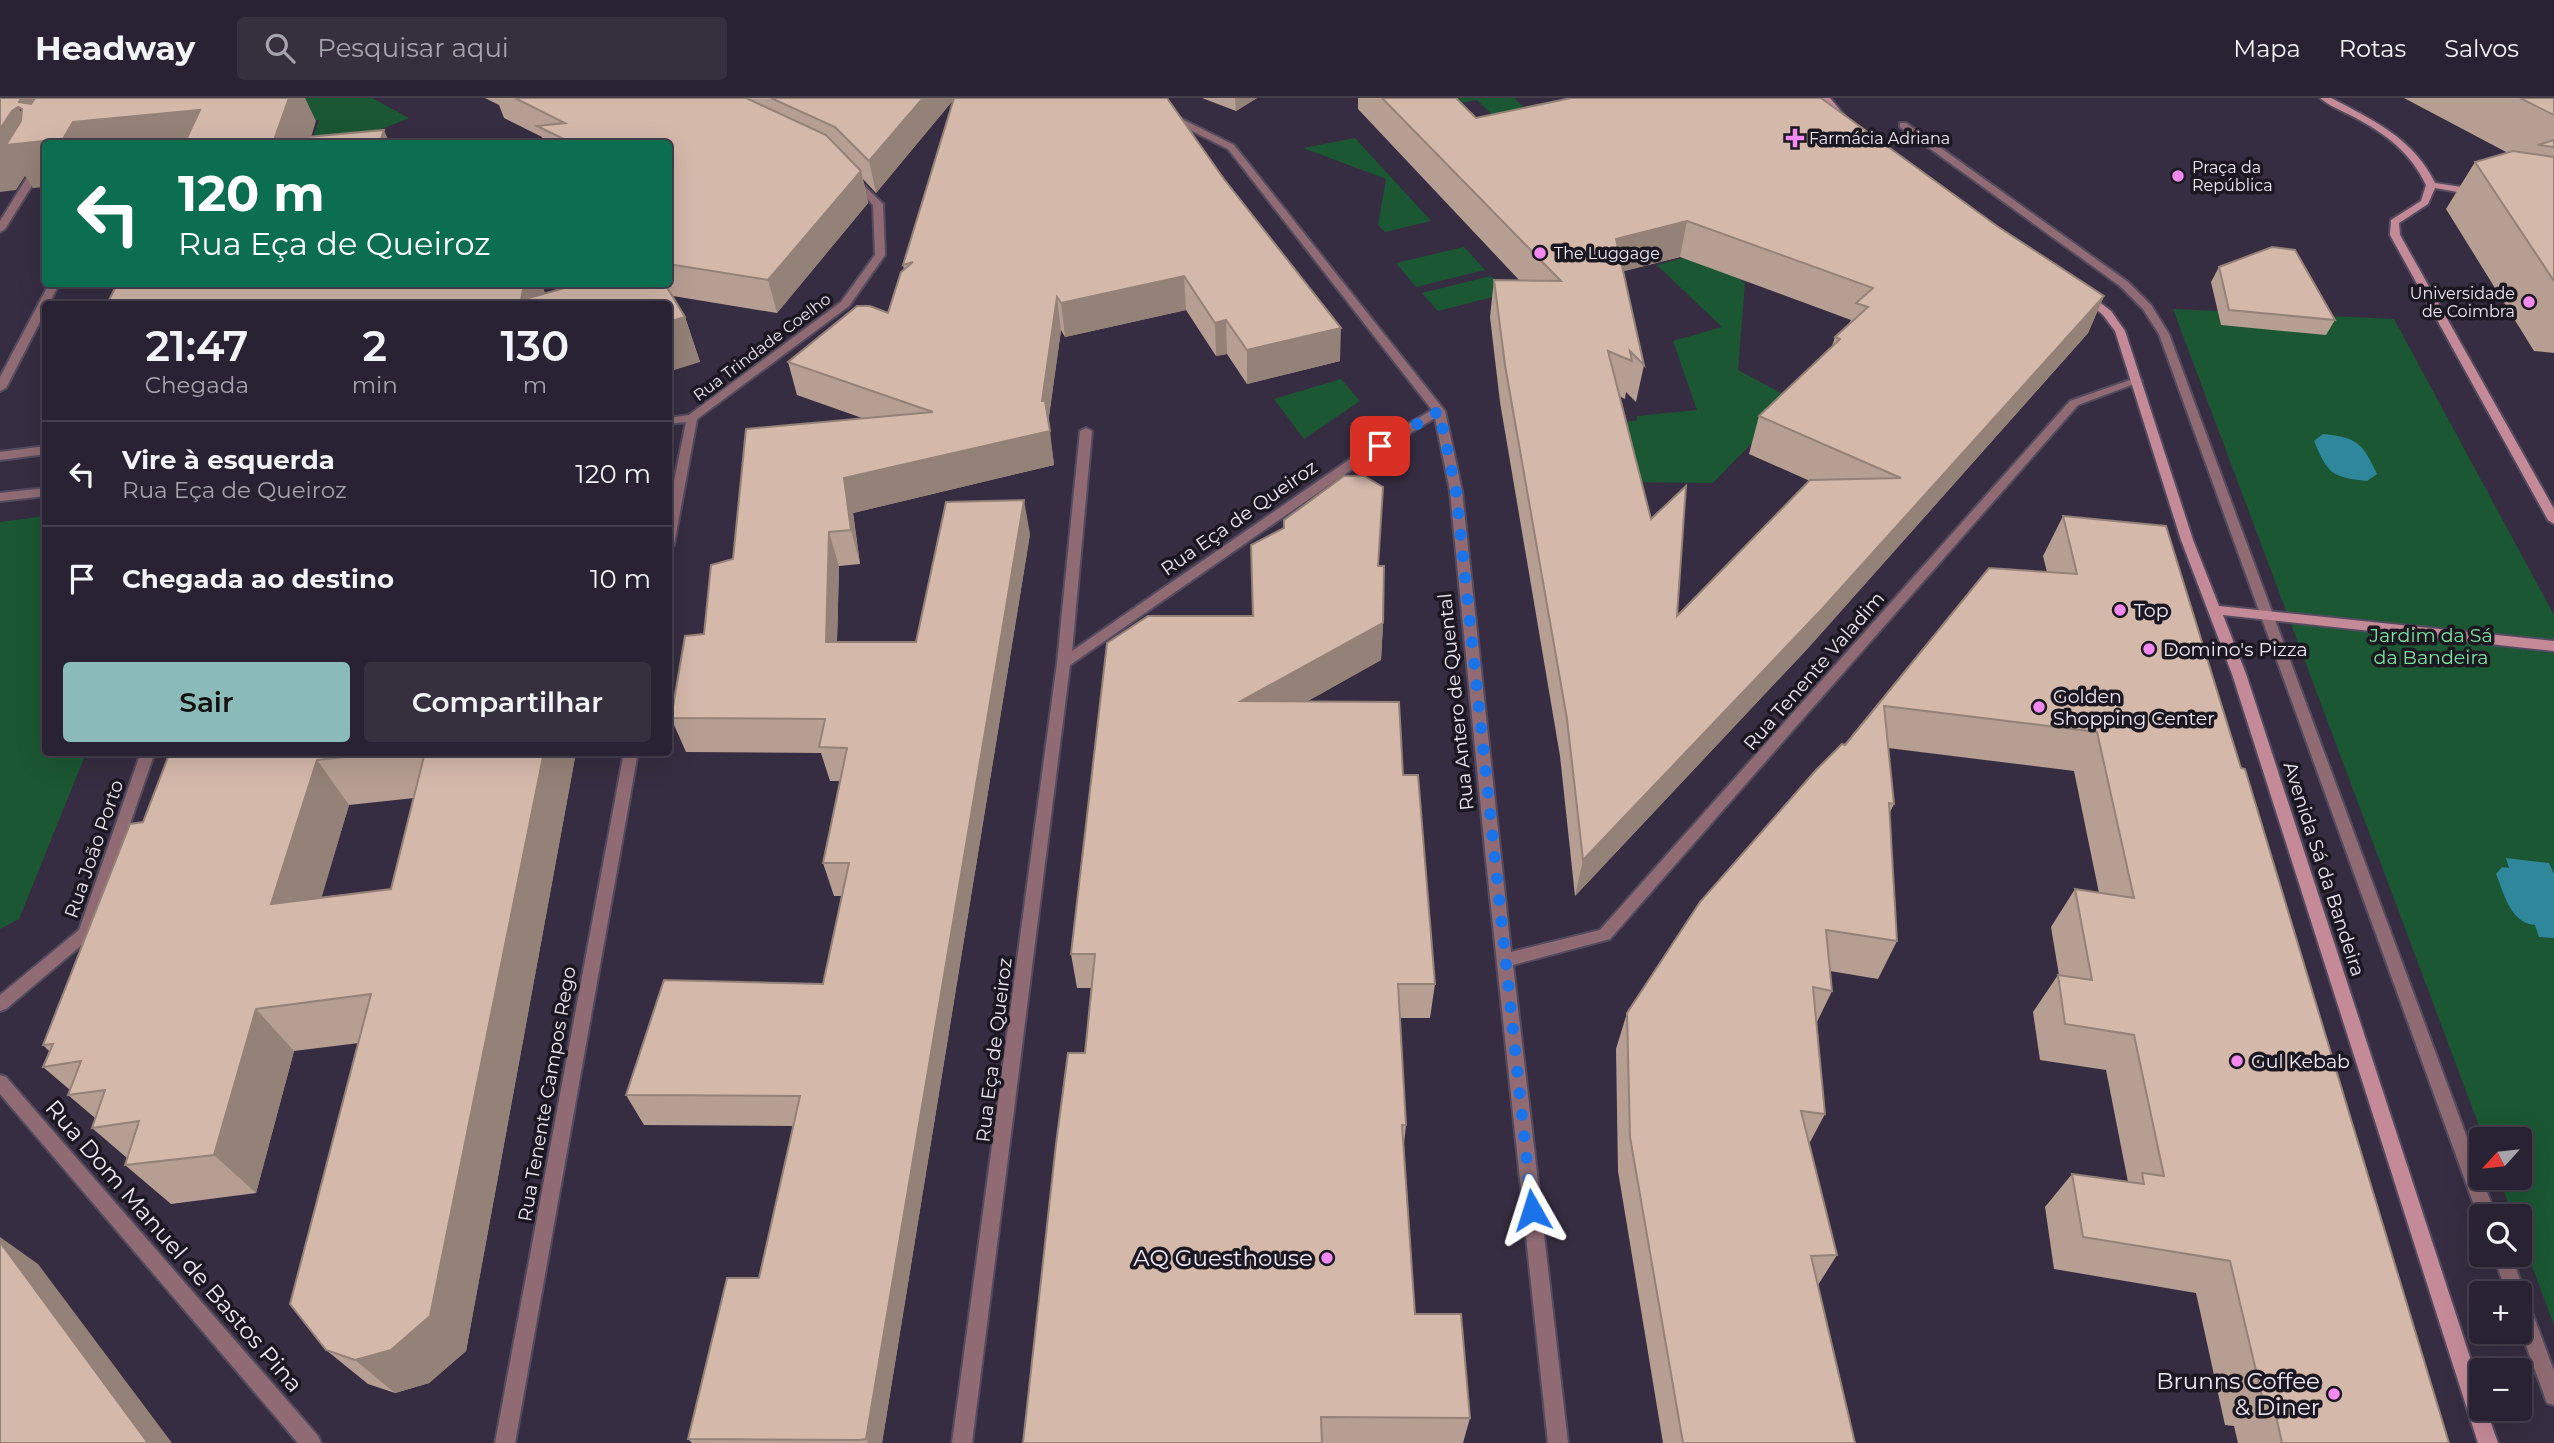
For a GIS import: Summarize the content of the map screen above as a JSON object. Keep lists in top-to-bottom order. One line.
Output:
{"streets":{"main road":["Avenida Sá da Bandeira"],"street":["Rua Trindade Coelho","Rua Eça de Queiroz","Rua Tenente Valadim","Rua Antero de Quental","Rua João Porto","Rua Tenente Campos Rego","Rua Dom Manuel de Bastos Pina"]},"crossings":[["Rua Eça de Queiroz","Rua Antero de Quental"],["Rua Tenente Valadim","Rua Antero de Quental"],["Rua Tenente Valadim","Avenida Sá da Bandeira"]],"parks":["Jardim da Sá da Bandeira"],"places":{"health":["Farmácia Adriana"],"other":["Praça da República","The Luggage","Universidade de Coimbra","Top","Domino's Pizza","Golden Shopping Center","Gul Kebab","AQ Guesthouse","Brunns Coffee & Diner"]},"north":"bottom left","page":{"header":"Headway","search":"Pesquisar aqui","nav":["Mapa","Rotas","Salvos"],"turn":["120 m","Rua Eça de Queiroz"],"eta":["21:47","Chegada","2","min","130","m"],"list":[{"name":"Vire à esquerda","note":"Rua Eça de Queiroz","value":"120 m"},{"name":"Chegada ao destino","value":"10 m"}],"buttons":["Sair","Compartilhar"],"map_buttons":["+","−"]}}
